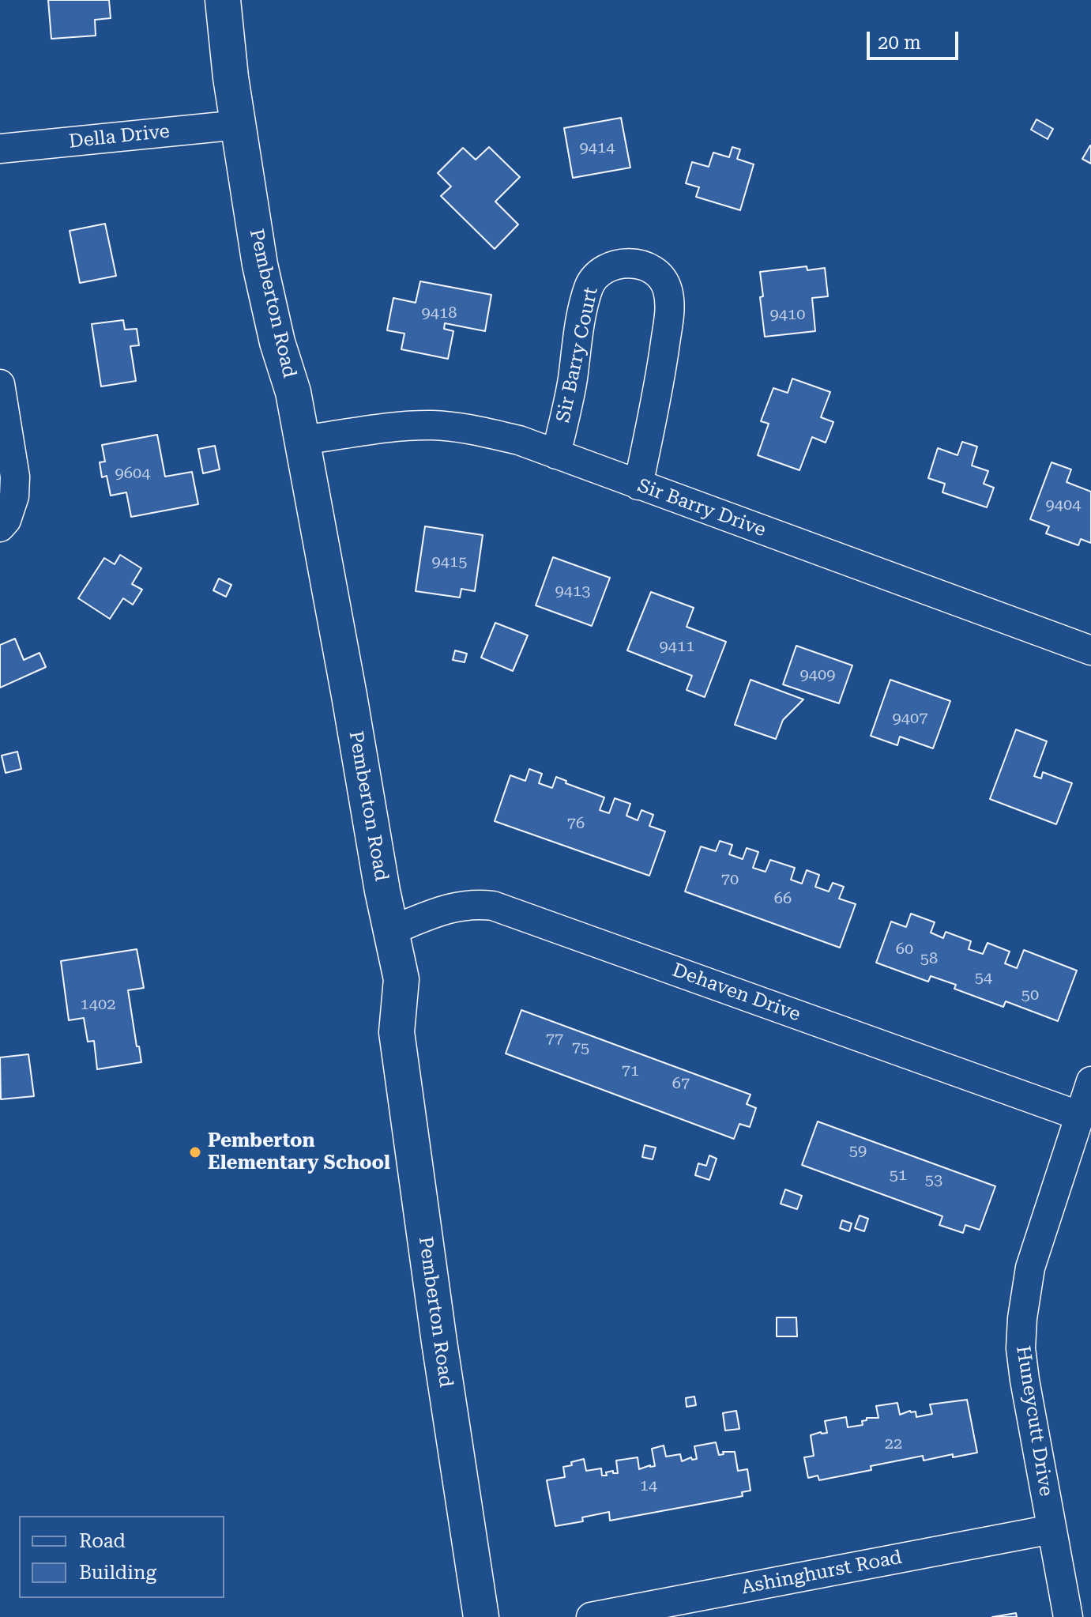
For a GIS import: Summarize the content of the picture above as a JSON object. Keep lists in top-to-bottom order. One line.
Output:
{"streets":{"street":["Della Drive","Pemberton Road","Sir Barry Court","Sir Barry Drive","Dehaven Drive","Huneycutt Drive","Ashinghurst Road"]},"crossings":[["Della Drive","Pemberton Road"],["Pemberton Road","Sir Barry Drive"],["Pemberton Road","Dehaven Drive"],["Sir Barry Court","Sir Barry Drive"],["Dehaven Drive","Huneycutt Drive"],["Huneycutt Drive","Ashinghurst Road"]],"places":["Pemberton Elementary School"],"house_numbers":["9414","9418","9410","9604","9404","9415","9413","9411","9409","9407","76","70","66","60","58","54","50","1402","77","75","71","67","59","51","53","22","14"],"legend":["Road","Building"],"scale_bar":"20 m"}
